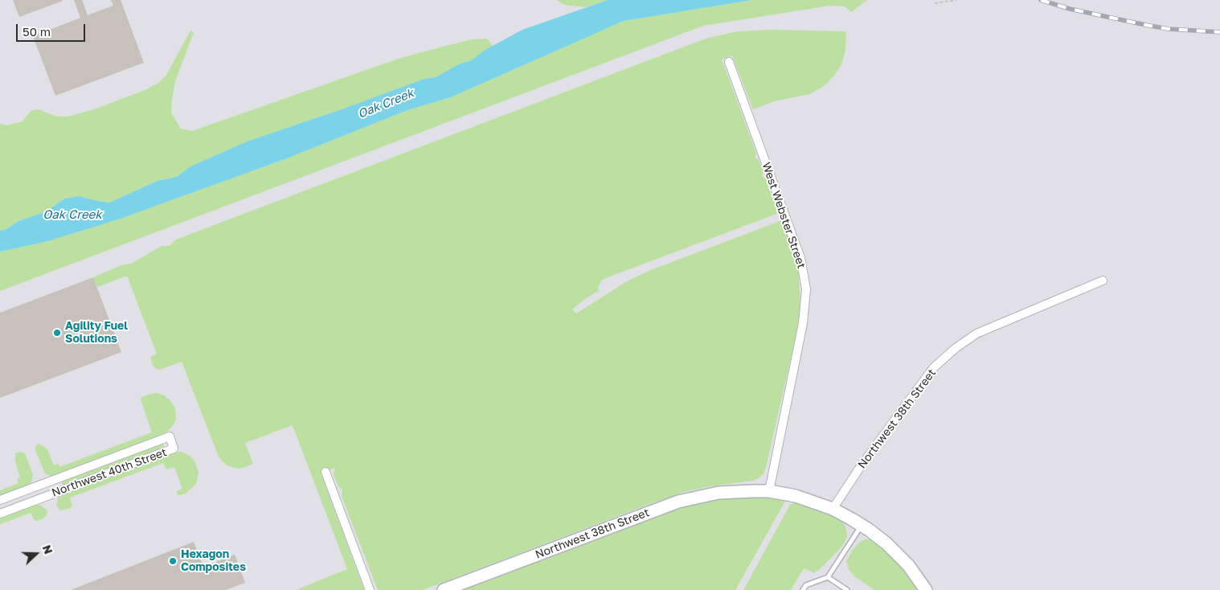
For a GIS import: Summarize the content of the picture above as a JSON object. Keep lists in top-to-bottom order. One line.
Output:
{"streets":{"main road":["Northwest 38th Street"],"street":["West Webster Street","Northwest 40th Street"]},"crossings":[["West Webster Street","Northwest 38th Street"]],"water":["Oak Creek"],"places":["Agility Fuel Solutions","Hexagon Composites"],"scale_bar":"50 m","north":"right"}
